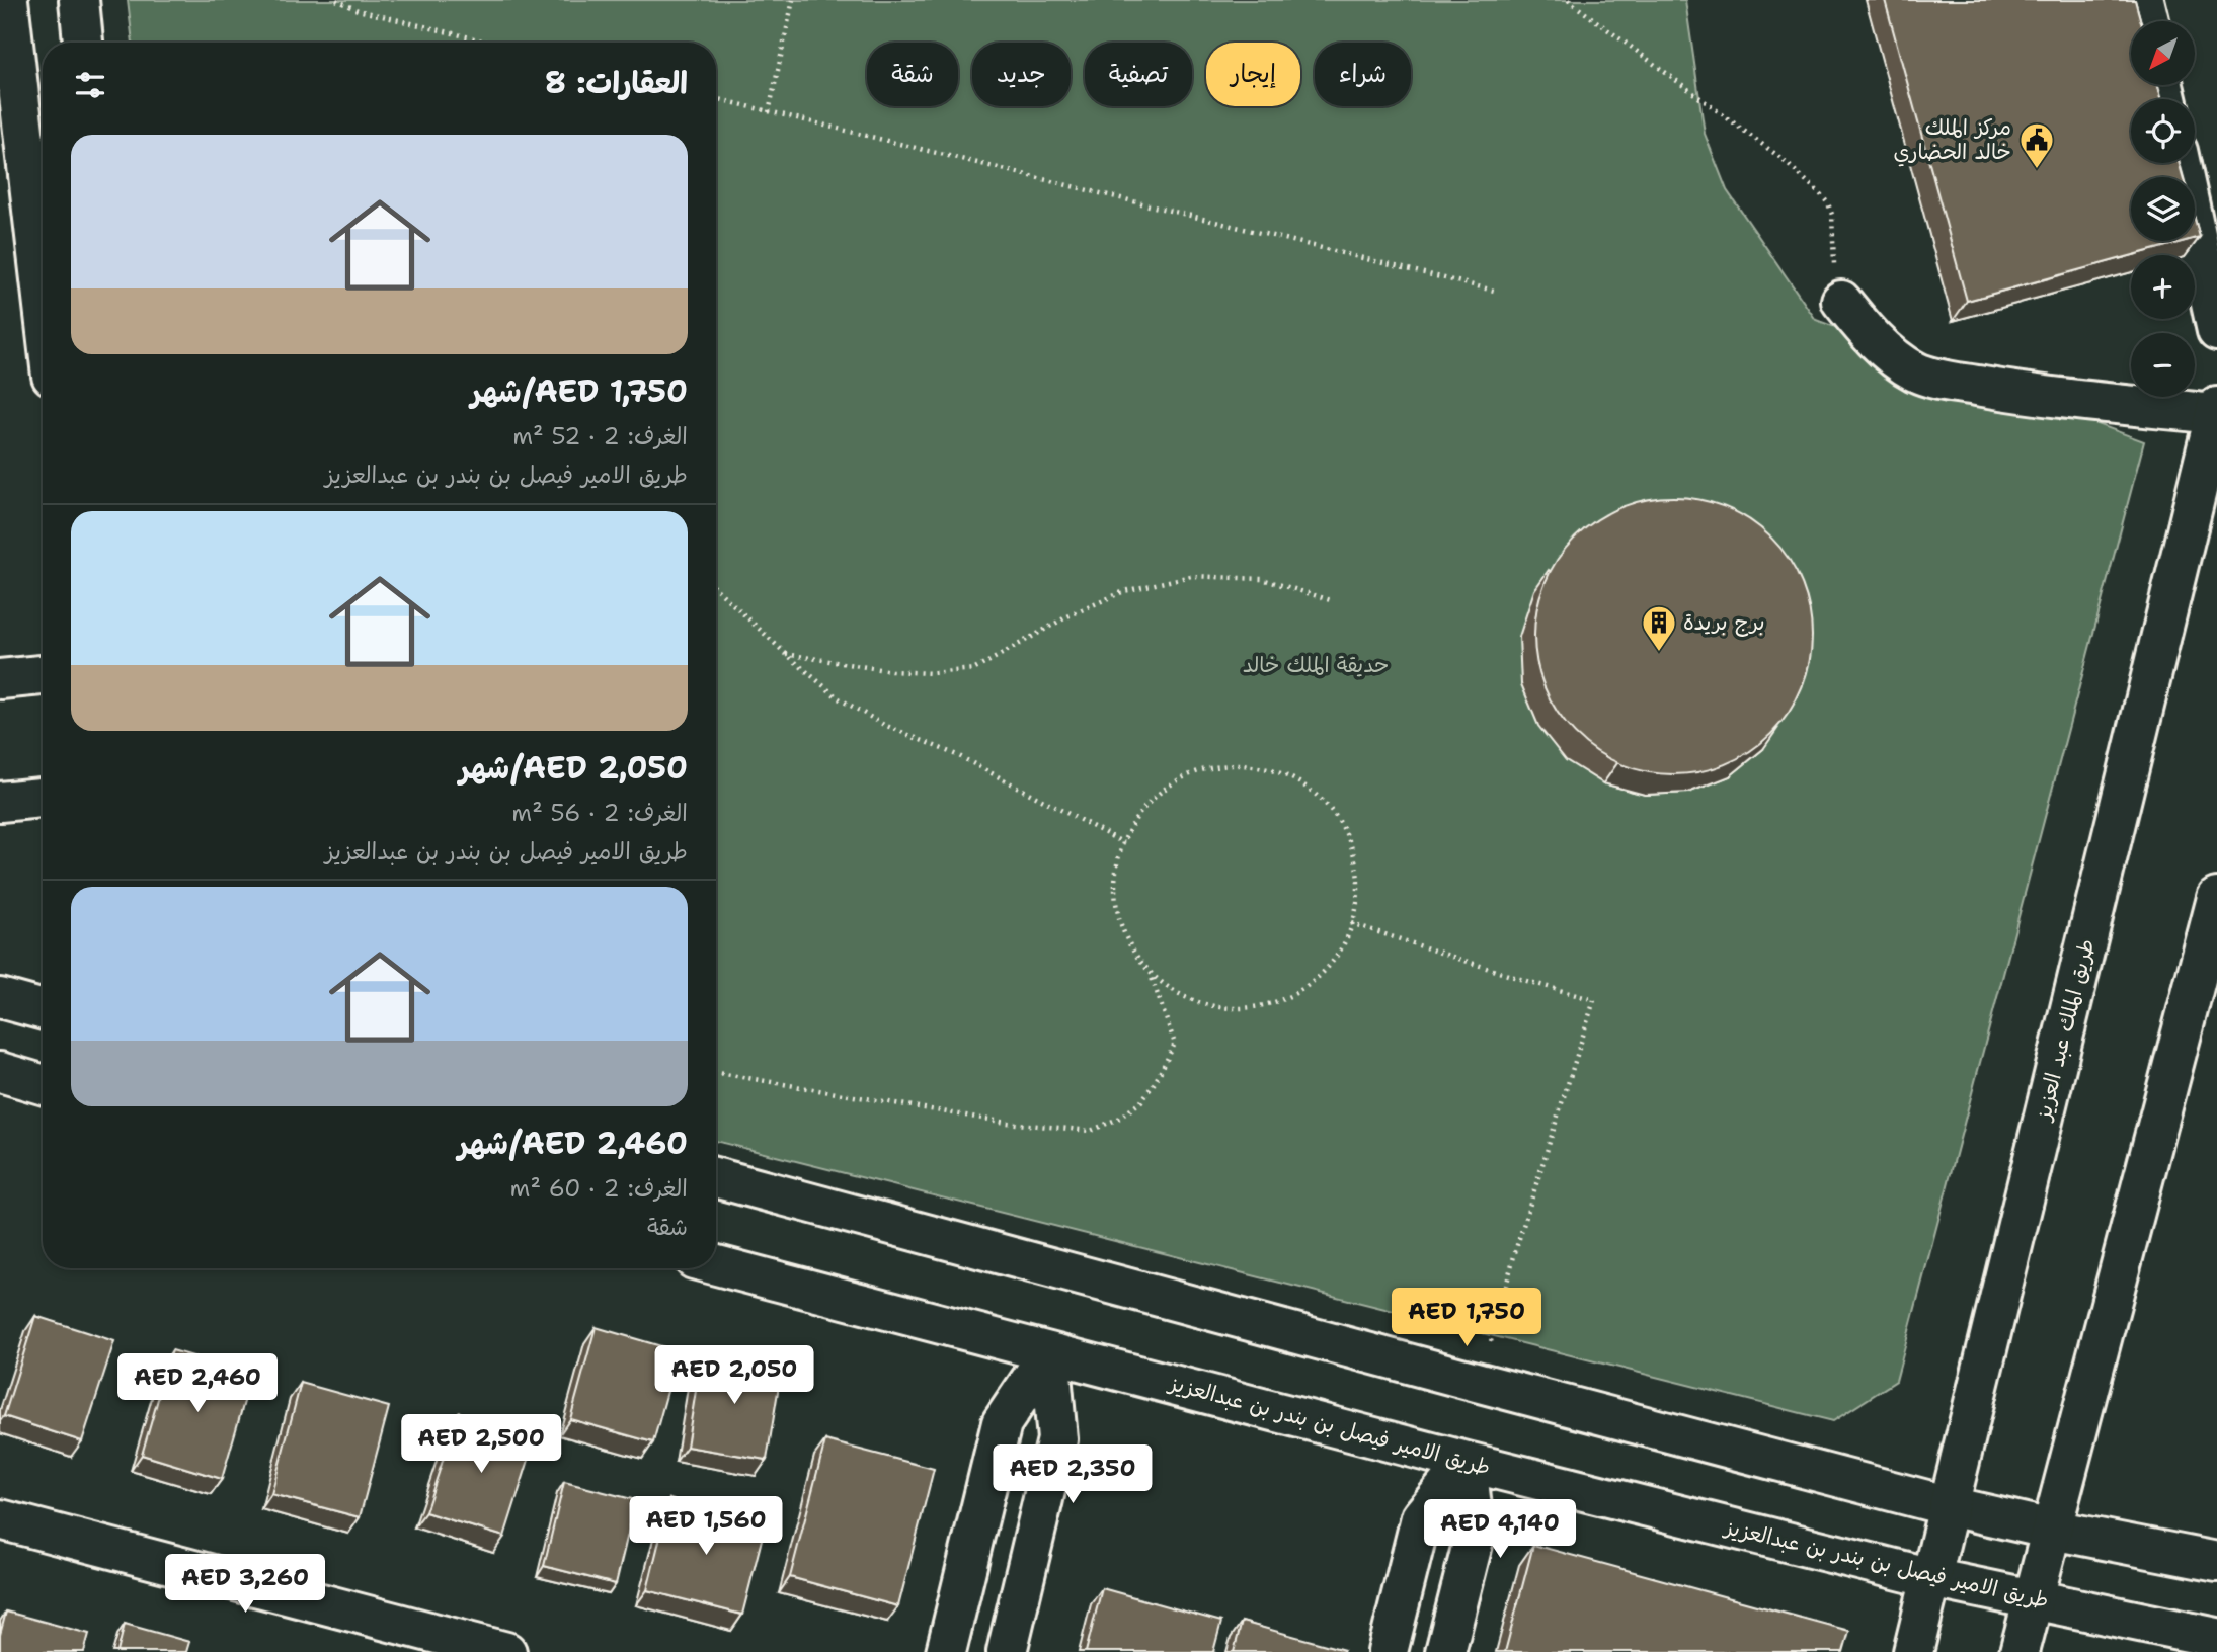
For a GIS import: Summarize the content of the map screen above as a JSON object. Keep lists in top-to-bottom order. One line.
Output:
{"streets":{"main road":["طريق الملك عبد العزيز","طريق الامير فيصل بن بندر بن عبدالعزيز"]},"crossings":[["طريق الملك عبد العزيز","طريق الامير فيصل بن بندر بن عبدالعزيز"]],"parks":["حديقة الملك خالد"],"places":{"public building":["مركز الملك خالد الحضاري"],"building":["برج بريدة"]},"north":"bottom left","page":{"map_buttons":["+","−"],"chip":["شراء","إيجار","تصفية","جديد","شقة"],"heading":"العقارات: 8","list":[{"name":"AED 1,750/شهر","note":"الغرف: 2 · 52 m² · طريق الامير فيصل بن بندر بن عبدالعزيز"},{"name":"AED 2,050/شهر","note":"الغرف: 2 · 56 m² · طريق الامير فيصل بن بندر بن عبدالعزيز"},{"name":"AED 2,460/شهر","note":"الغرف: 2 · 60 m² · شقة"}],"price":["AED 1,750","AED 2,050","AED 2,460","AED 2,500","AED 2,350","AED 1,560","AED 4,140","AED 3,260"]}}
